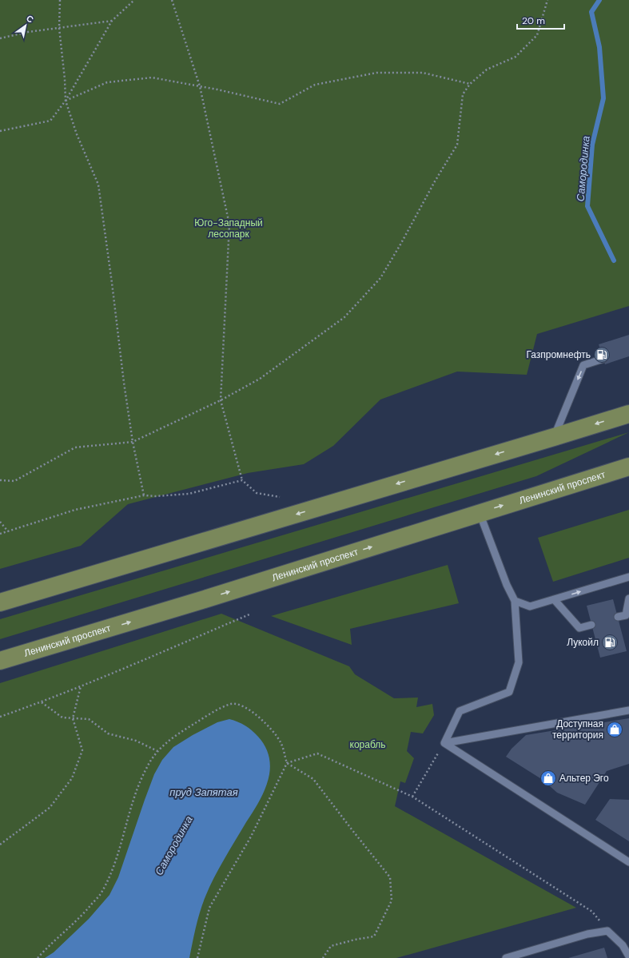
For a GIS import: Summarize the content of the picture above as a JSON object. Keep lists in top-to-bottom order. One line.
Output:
{"streets":{"main road":["Ленинский проспект"]},"water":["Самородинка","пруд Запятая"],"parks":["Юго-Западный лесопарк","корабль"],"places":{"fuel station":["Газпромнефть","Лукойл"],"shop":["Доступная территория","Альтер Эго"]},"scale_bar":"20 m","north":"top right"}
